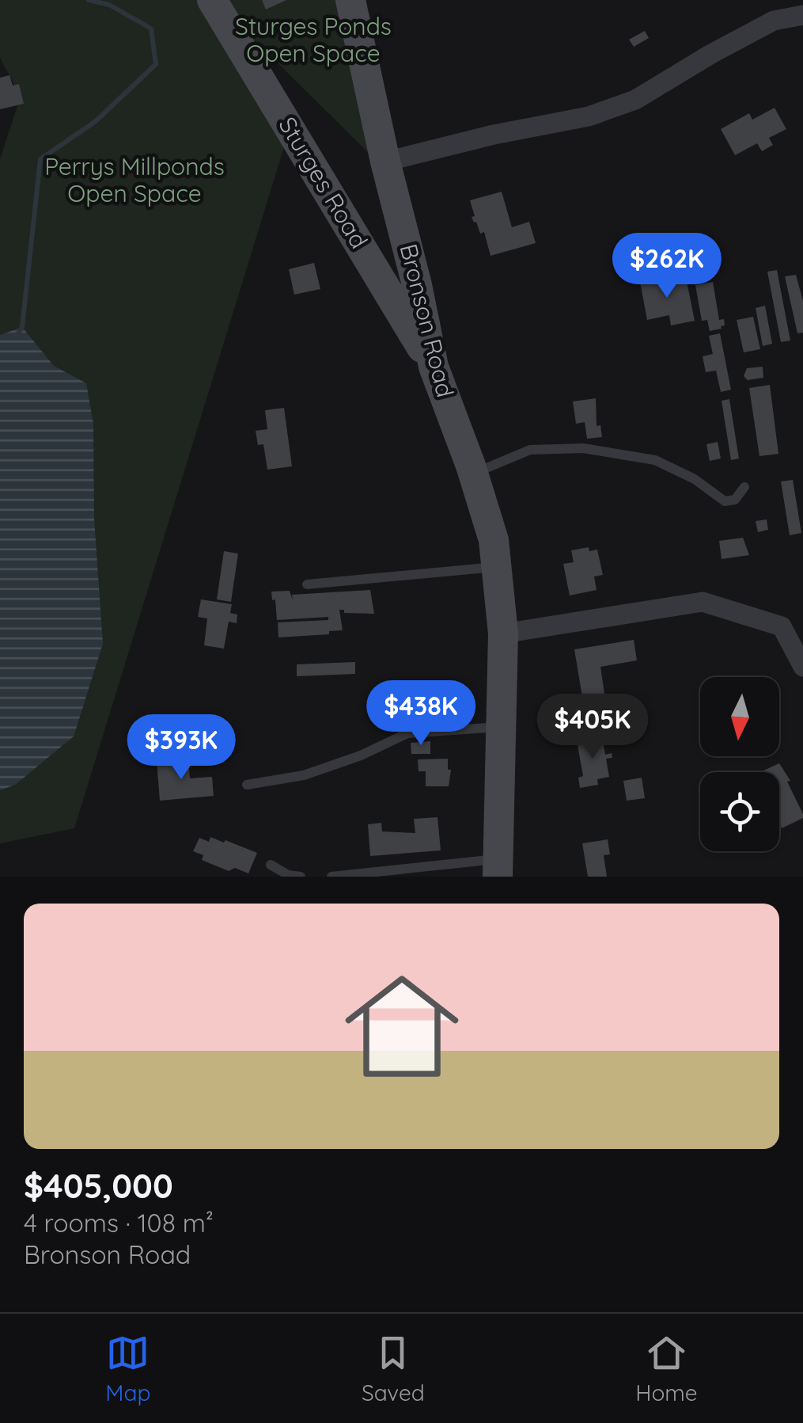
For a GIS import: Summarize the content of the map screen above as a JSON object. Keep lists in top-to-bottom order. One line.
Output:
{"streets":{"main road":["Sturges Road","Bronson Road"]},"crossings":[["Sturges Road","Bronson Road"]],"parks":["Sturges Ponds Open Space","Perrys Millponds Open Space"],"north":"bottom","page":{"price":["$262K","$438K","$405K","$393K"],"list":[{"name":"$405,000","note":"4 rooms · 108 m² · Bronson Road"}],"tabs":["Map","Saved","Home"]}}
